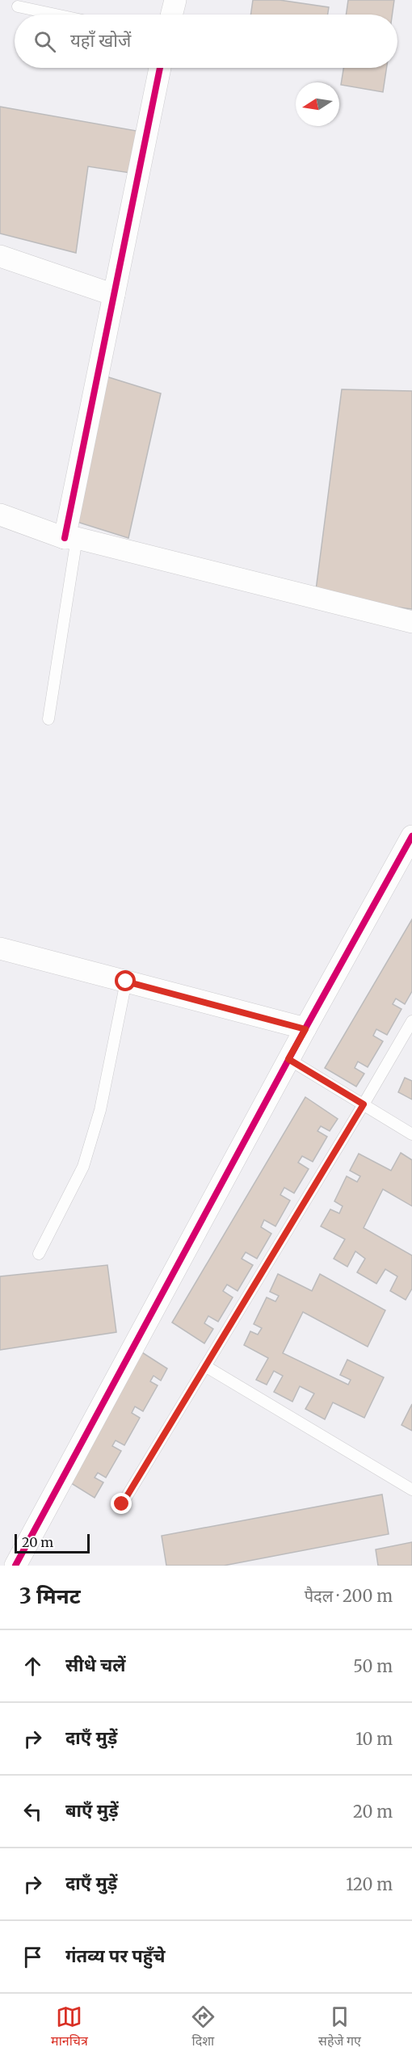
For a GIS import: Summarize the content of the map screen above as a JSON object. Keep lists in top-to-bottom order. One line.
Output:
{"scale_bar":"20 m","north":"left","page":{"search":"यहाँ खोजें","scale":"20 m","heading":["3 मिनट","पैदल · 200 m"],"list":[["सीधे चलें","50 m"],["दाएँ मुड़ें","10 m"],["बाएँ मुड़ें","20 m"],["दाएँ मुड़ें","120 m"],"गंतव्य पर पहुँचे"],"nav":["मानचित्र","दिशा","सहेजे गए"]}}
